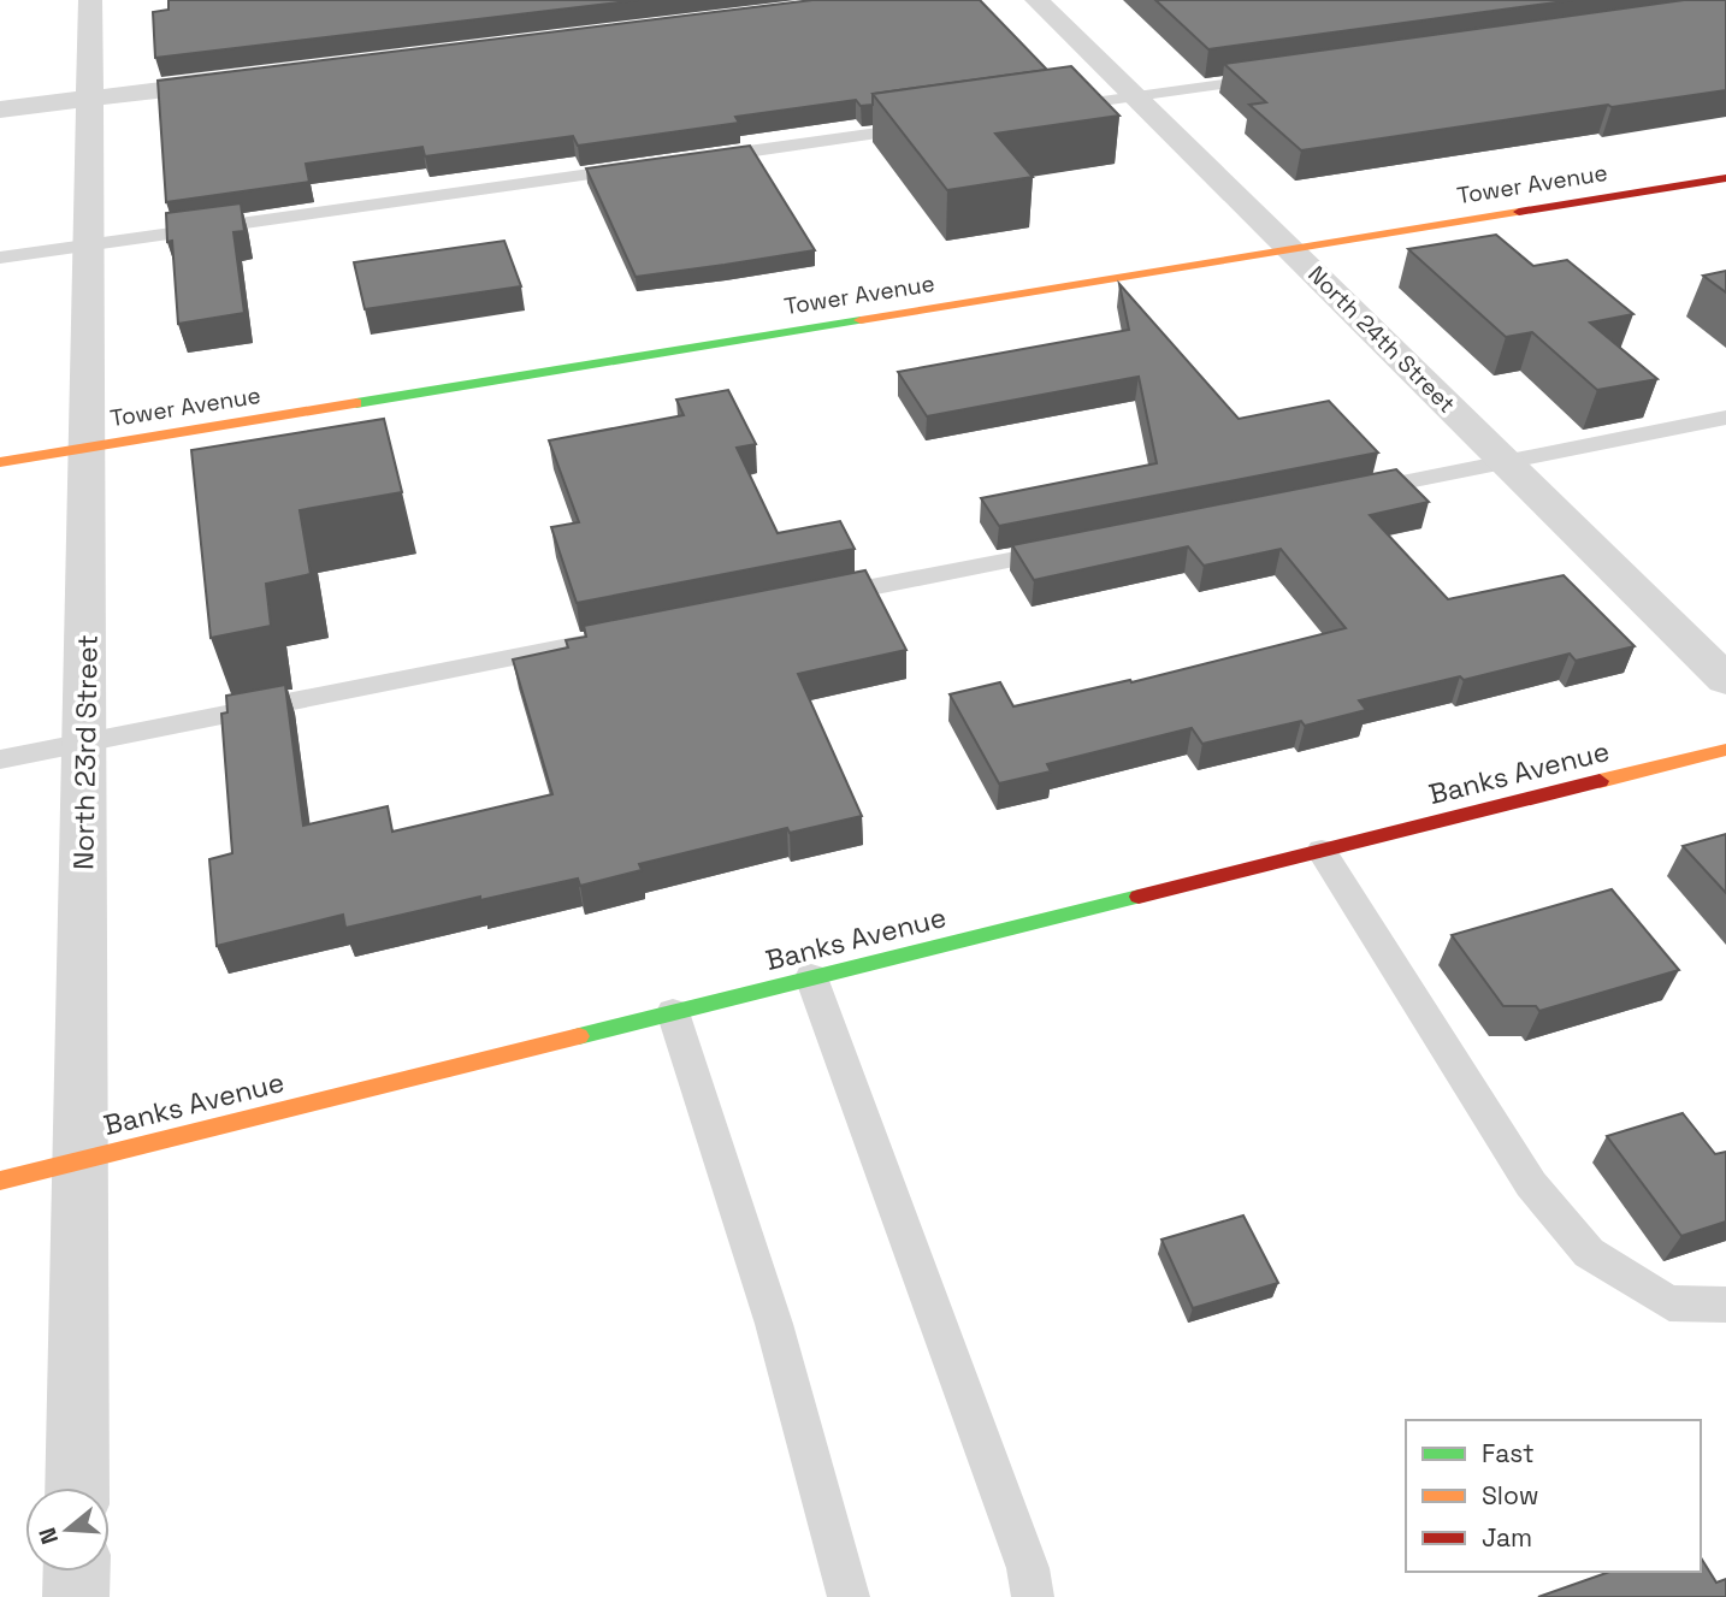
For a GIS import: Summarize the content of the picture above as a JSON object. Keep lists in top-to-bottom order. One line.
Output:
{"streets":{"main road":["Tower Avenue","Banks Avenue"],"street":["North 24th Street","North 23rd Street"]},"crossings":[["Tower Avenue","North 24th Street"],["Tower Avenue","North 23rd Street"],["North 23rd Street","Banks Avenue"]],"legend":["Fast","Slow","Jam"],"north":"left"}
